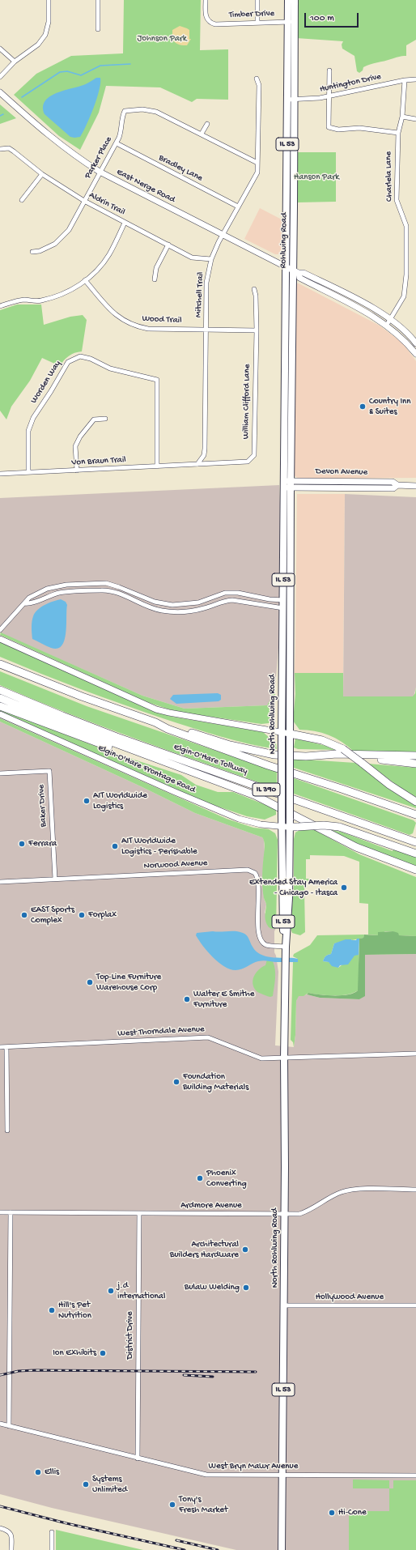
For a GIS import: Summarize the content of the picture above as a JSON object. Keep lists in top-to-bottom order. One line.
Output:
{"streets":{"highway":["Elgin-O'Hare Tollway","IL 390"],"main road":["IL 53","East Nerge Road","Rohlwing Road","Devon Avenue","North Rohlwing Road","Elgin-O'Hare Frontage Road"],"street":["Timber Drive","Huntington Drive","Parker Place","Bradley Lane","Charlela Lane","Aldrin Trail","Mitchell Trail","Wood Trail","Worden Way","William Clifford Lane","Von Braun Trail","Baker Drive","Norwood Avenue","West Thorndale Avenue","Ardmore Avenue","Hollywood Avenue","District Drive","West Bryn Mawr Avenue"]},"crossings":[["Timber Drive","Rohlwing Road"],["Huntington Drive","Charlela Lane"],["Huntington Drive","Rohlwing Road"],["IL 53","Rohlwing Road"],["IL 53","Devon Avenue"],["IL 53","North Rohlwing Road"],["Parker Place","Bradley Lane"],["Parker Place","East Nerge Road"],["Parker Place","Aldrin Trail"],["Parker Place","Mitchell Trail"],["Bradley Lane","Mitchell Trail"],["Charlela Lane","East Nerge Road"],["East Nerge Road","Rohlwing Road"],["East Nerge Road","Mitchell Trail"],["Aldrin Trail","Mitchell Trail"],["Rohlwing Road","Devon Avenue"],["Rohlwing Road","North Rohlwing Road"],["Mitchell Trail","Wood Trail"],["Mitchell Trail","William Clifford Lane"],["Mitchell Trail","Von Braun Trail"],["Wood Trail","William Clifford Lane"],["Worden Way","Von Braun Trail"],["William Clifford Lane","Von Braun Trail"],["Devon Avenue","North Rohlwing Road"],["North Rohlwing Road","Elgin-O'Hare Frontage Road"],["North Rohlwing Road","Norwood Avenue"],["North Rohlwing Road","West Thorndale Avenue"],["North Rohlwing Road","Ardmore Avenue"],["North Rohlwing Road","Hollywood Avenue"],["North Rohlwing Road","West Bryn Mawr Avenue"],["Baker Drive","Norwood Avenue"],["Ardmore Avenue","District Drive"],["District Drive","West Bryn Mawr Avenue"]],"parks":["Johnson Park","Hanson Park"],"places":["Country Inn & Suites","AIT Worldwide Logistics","Ferrara","AIT Worldwide Logistics - Perishable","Extended Stay America - Chicago - Itasca","EAST Sports Complex","Forplax","Top-Line Furniture Warehouse Corp","Walter E Smithe Furniture","Foundation Building Materials","Phoenix Converting","Architectural Builders Hardware","Bulaw Welding","j.d international","Hill's Pet Nutrition","Ion Exhibits","Ellis","Systems Unlimited","Tony's Fresh Market","Hi-Cone"],"scale_bar":"100 m"}
